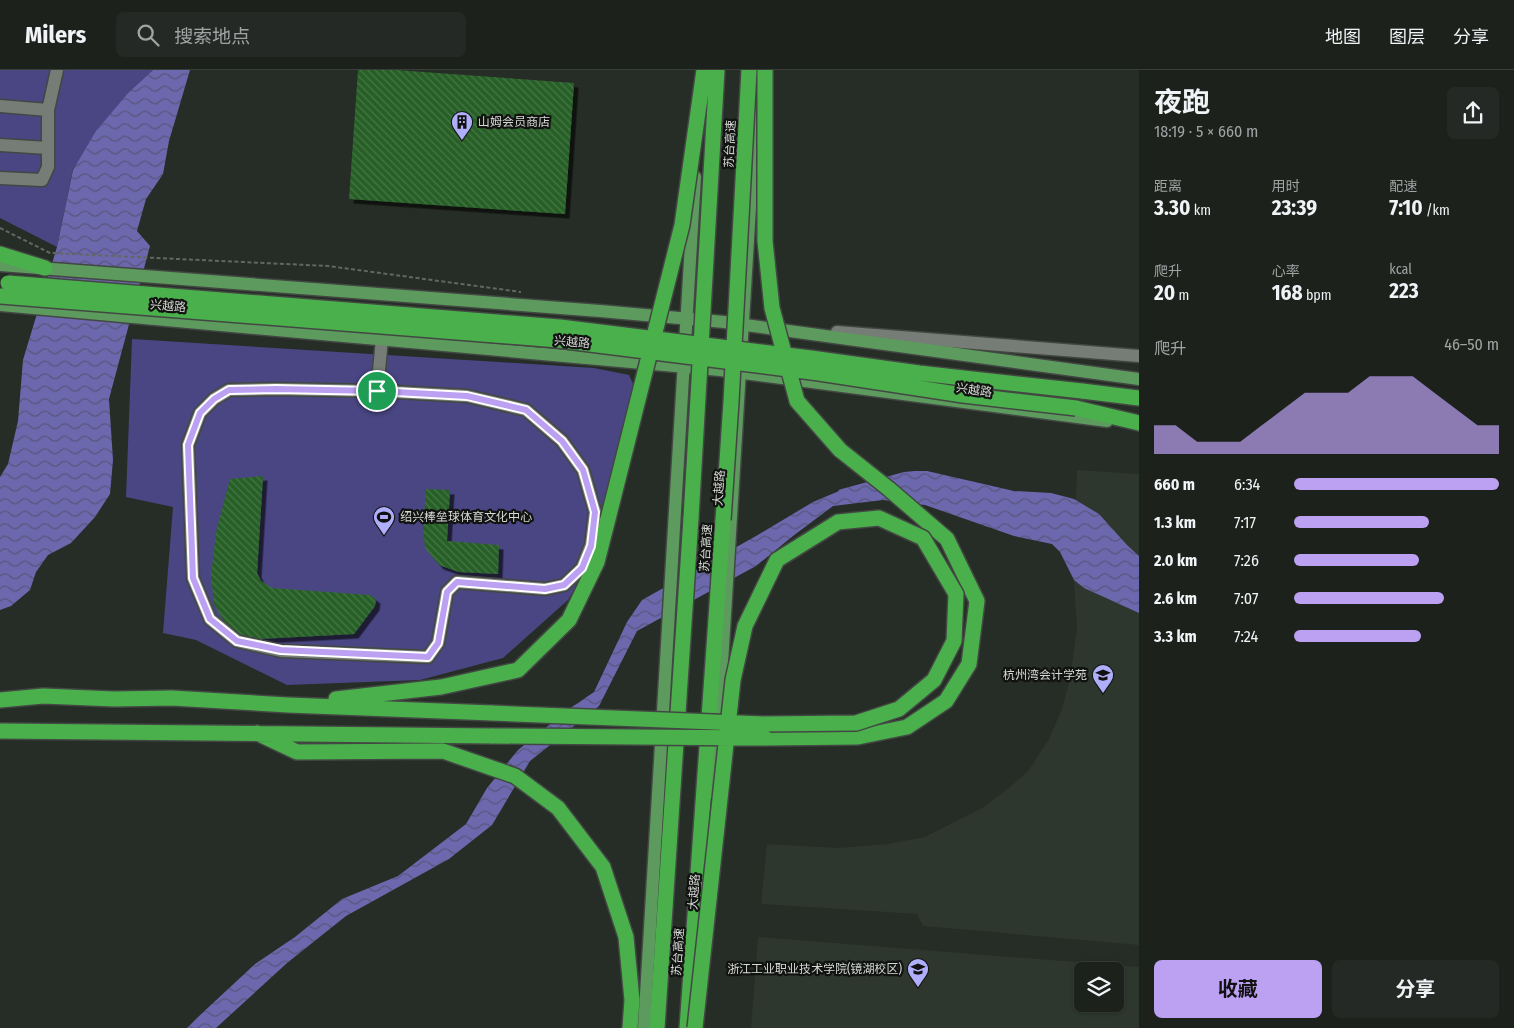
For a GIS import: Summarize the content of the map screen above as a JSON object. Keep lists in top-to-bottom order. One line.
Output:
{"streets":{"highway":["苏台高速"],"main road":["兴越路","大越路"]},"crossings":[["兴越路","大越路"]],"places":{"building":["山姆会员商店"],"sports":["绍兴棒垒球体育文化中心"],"school or university":["杭州湾会计学苑","浙江工业职业技术学院(镜湖校区)"]},"page":{"header":"Milers","search":"搜索地点","nav":["地图","图层","分享"],"heading":["夜跑","18:19 · 5 × 660 m"],"stats":[["距离","3.30 km"],["用时","23:39"],["配速","7:10 /km"],["爬升","20 m"],["心率","168 bpm"],["kcal","223"]],"chart":["爬升","46–50 m"],"list":[{"name":"660 m","note":"6:34"},{"name":"1.3 km","note":"7:17"},{"name":"2.0 km","note":"7:26"},{"name":"2.6 km","note":"7:07"},{"name":"3.3 km","note":"7:24"}],"buttons":["收藏","分享"]}}
